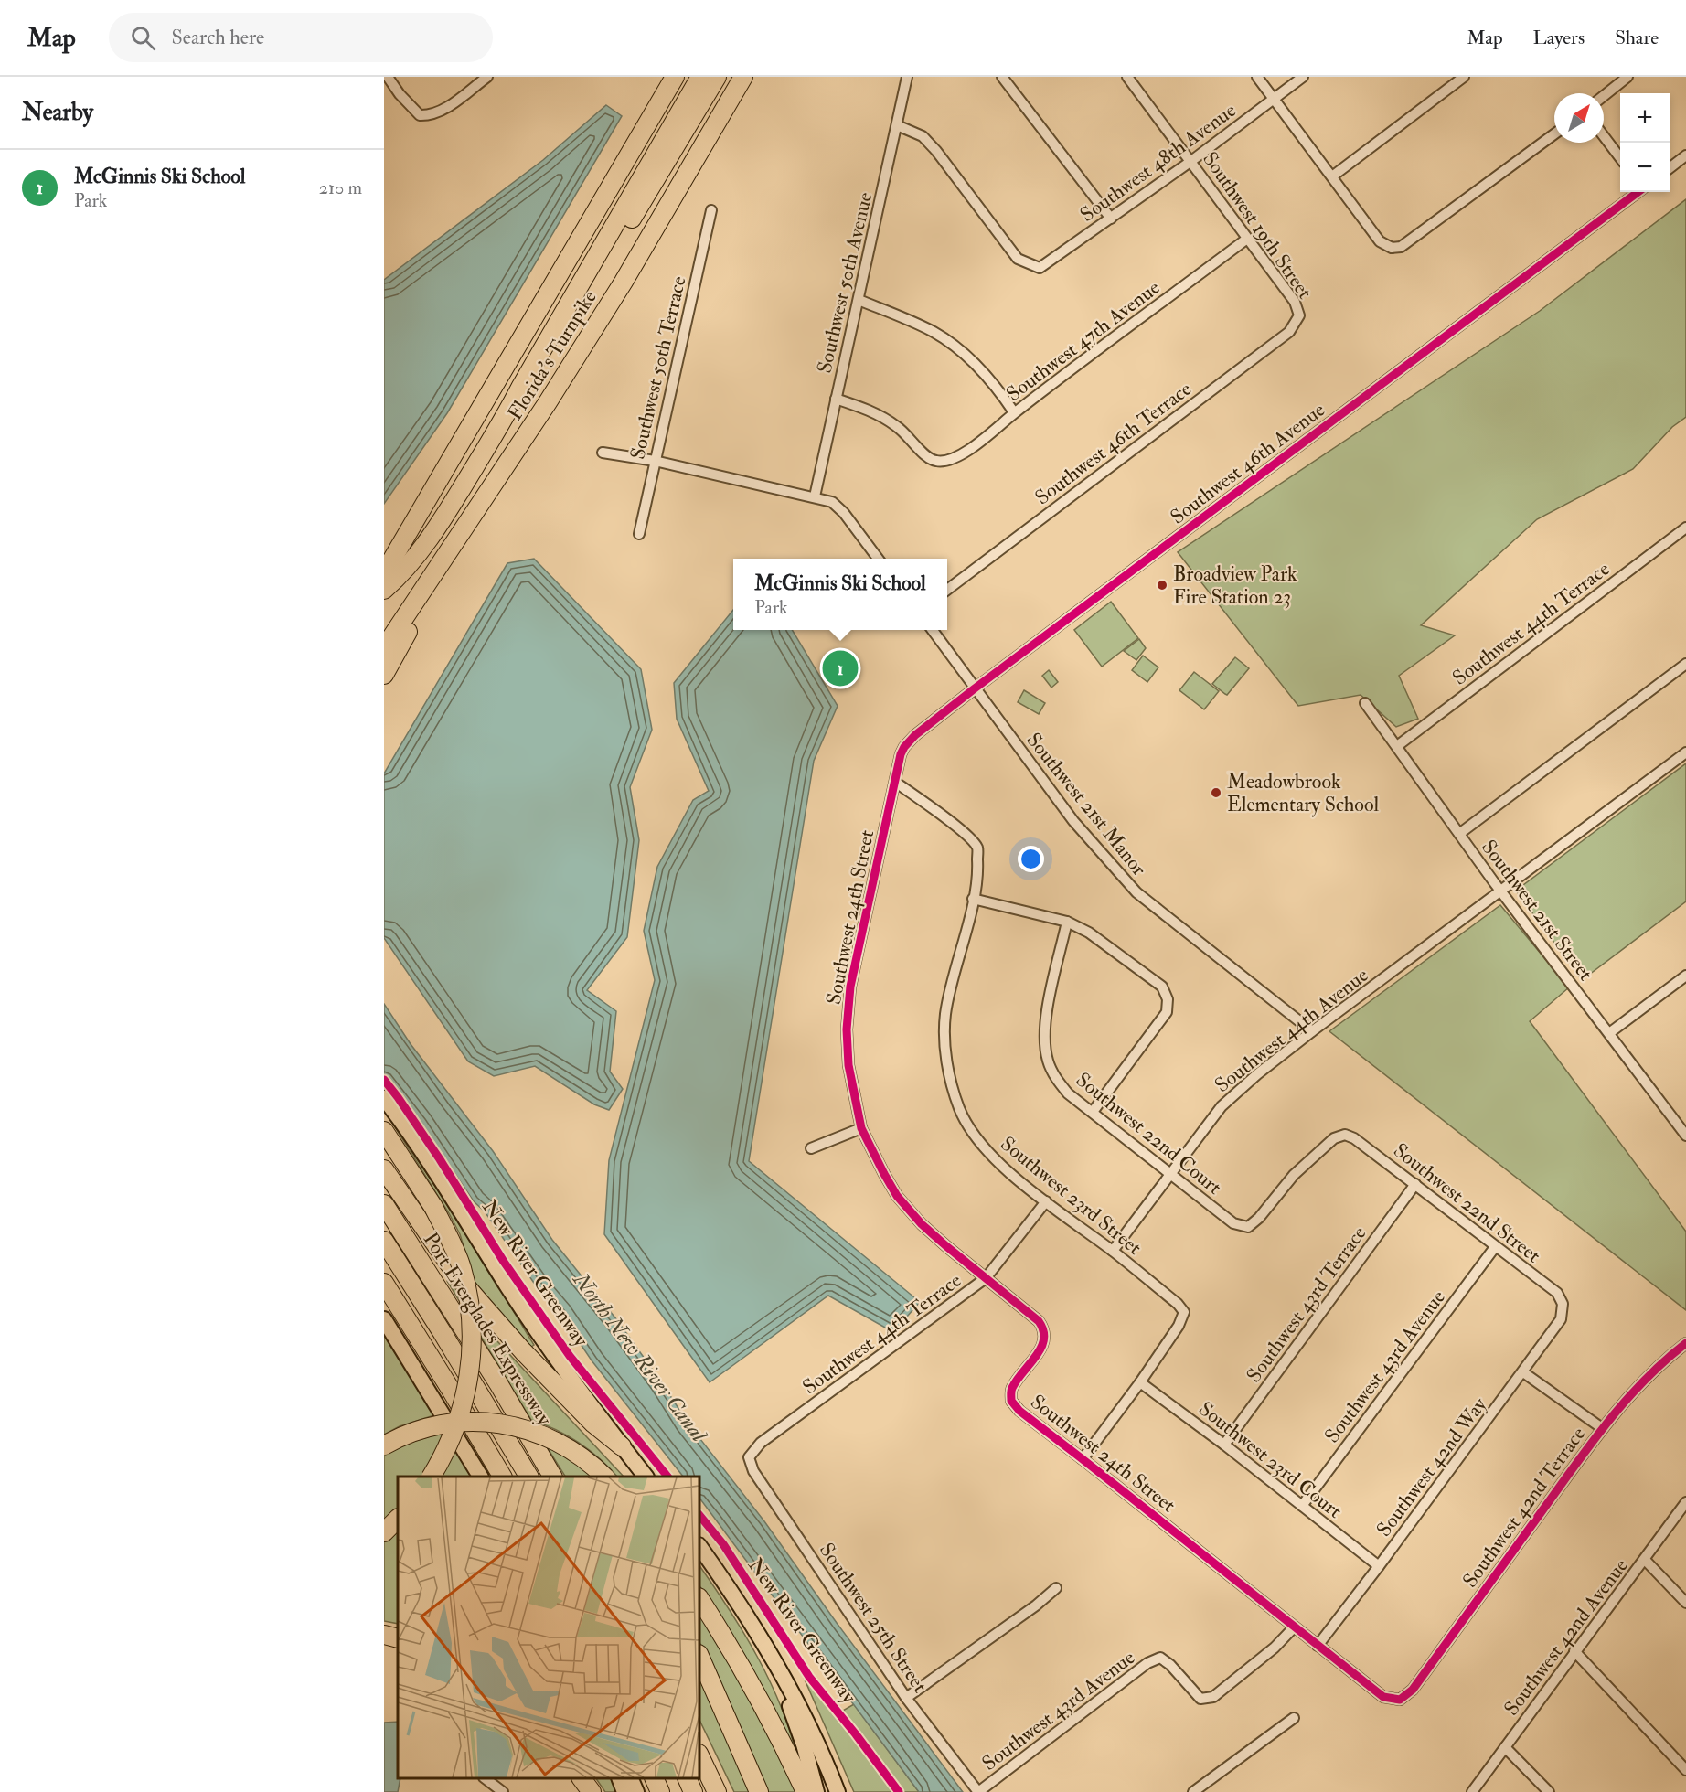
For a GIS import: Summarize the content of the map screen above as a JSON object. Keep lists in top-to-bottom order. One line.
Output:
{"streets":{"highway":["Florida's Turnpike","Port Everglades Expressway"],"street":["Southwest 48th Avenue","Southwest 19th Street","Southwest 50th Avenue","Southwest 47th Avenue","Southwest 50th Terrace","Southwest 46th Terrace","Southwest 46th Avenue","Southwest 44th Terrace","Southwest 21st Manor","Southwest 21st Street","Southwest 24th Street","Southwest 44th Avenue","Southwest 22nd Court","Southwest 23rd Street","Southwest 22nd Street","Southwest 43rd Terrace","Southwest 43rd Avenue","Southwest 23rd Court","Southwest 42nd Way","Southwest 42nd Terrace","Southwest 25th Street","Southwest 42nd Avenue"],"cycle path":["New River Greenway"]},"crossings":[["Southwest 48th Avenue","Southwest 19th Street"],["Southwest 48th Avenue","Southwest 50th Avenue"],["Southwest 19th Street","Southwest 47th Avenue"],["Southwest 19th Street","Southwest 46th Terrace"],["Southwest 50th Avenue","Southwest 47th Avenue"],["Southwest 46th Avenue","Southwest 21st Manor"],["Southwest 46th Avenue","Southwest 24th Street"],["Southwest 44th Terrace","Southwest 21st Street"],["Southwest 44th Terrace","Southwest 24th Street"],["Southwest 44th Terrace","Southwest 23rd Street"],["Southwest 44th Terrace","Southwest 25th Street"],["Southwest 21st Manor","Southwest 44th Avenue"],["Southwest 21st Street","Southwest 44th Avenue"],["Southwest 24th Street","Southwest 43rd Avenue"],["Southwest 24th Street","Southwest 42nd Way"],["Southwest 24th Street","Southwest 42nd Terrace"],["Southwest 44th Avenue","Southwest 22nd Court"],["Southwest 44th Avenue","Southwest 23rd Street"],["Southwest 22nd Court","Southwest 22nd Street"],["Southwest 23rd Street","Southwest 23rd Court"],["Southwest 22nd Street","Southwest 43rd Terrace"],["Southwest 22nd Street","Southwest 43rd Avenue"],["Southwest 22nd Street","Southwest 42nd Way"],["Southwest 43rd Terrace","Southwest 23rd Court"],["Southwest 43rd Avenue","Southwest 23rd Court"],["Southwest 43rd Avenue","Southwest 25th Street"],["Southwest 23rd Court","Southwest 42nd Way"]],"water":["North New River Canal"],"places":["Broadview Park Fire Station 23","Meadowbrook Elementary School"],"north":"top right","page":{"header":"Map","search":"Search here","nav":["Map","Layers","Share"],"heading":"Nearby","map_buttons":["+","−"],"list":[{"mark":"1","name":"McGinnis Ski School","note":"Park","value":"210 m"}],"popup":["McGinnis Ski School","Park"],"pins":"1"}}
